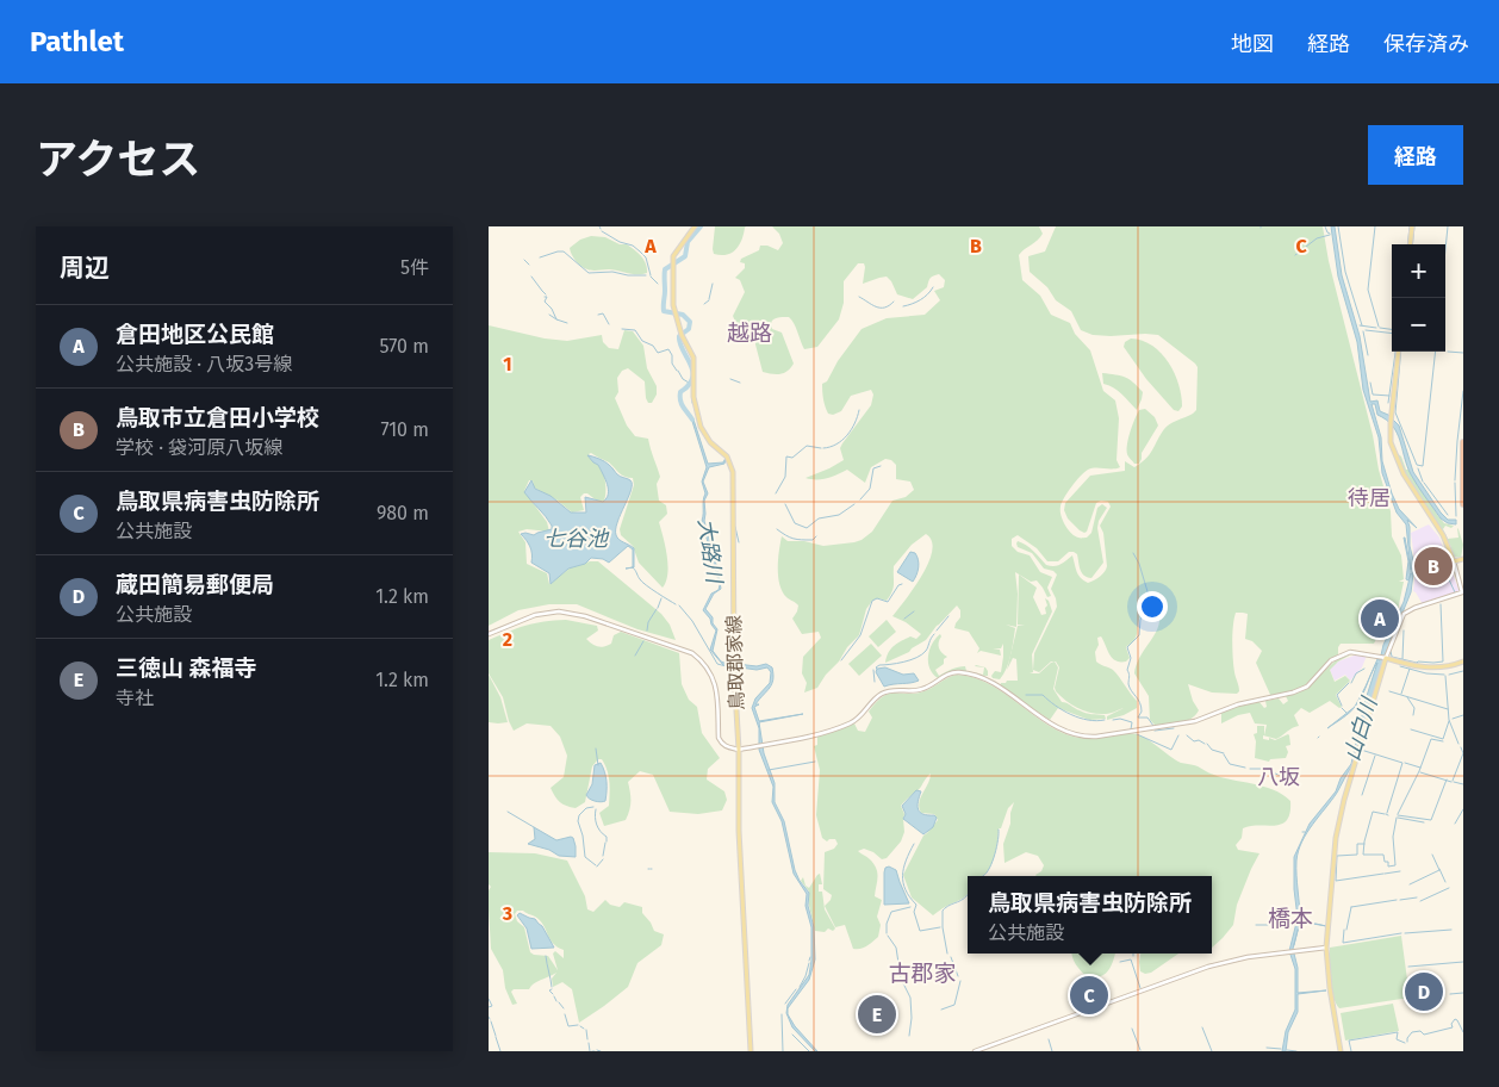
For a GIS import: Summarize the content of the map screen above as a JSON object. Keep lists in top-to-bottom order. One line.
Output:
{"streets":{"main road":["鳥取郡家線"]},"districts":["越路","待居","八坂","橋本","古郡家"],"water":["七谷池","大路川","山白川"],"page":{"header":"Pathlet","nav":["地図","経路","保存済み"],"title":"アクセス","buttons":"経路","heading":["周辺","5件"],"map_buttons":["+","−"],"list":[{"mark":"A","name":"倉田地区公民館","note":"公共施設 · 八坂3号線","value":"570 m"},{"mark":"B","name":"鳥取市立倉田小学校","note":"学校 · 袋河原八坂線","value":"710 m"},{"mark":"C","name":"鳥取県病害虫防除所","note":"公共施設","value":"980 m"},{"mark":"D","name":"蔵田簡易郵便局","note":"公共施設","value":"1.2 km"},{"mark":"E","name":"三徳山 森福寺","note":"寺社","value":"1.2 km"}],"pins":["B","A","D","C","E"],"popup":["鳥取県病害虫防除所","公共施設"]},"grid":{"columns":["A","B","C"],"rows":["1","2","3"]}}
